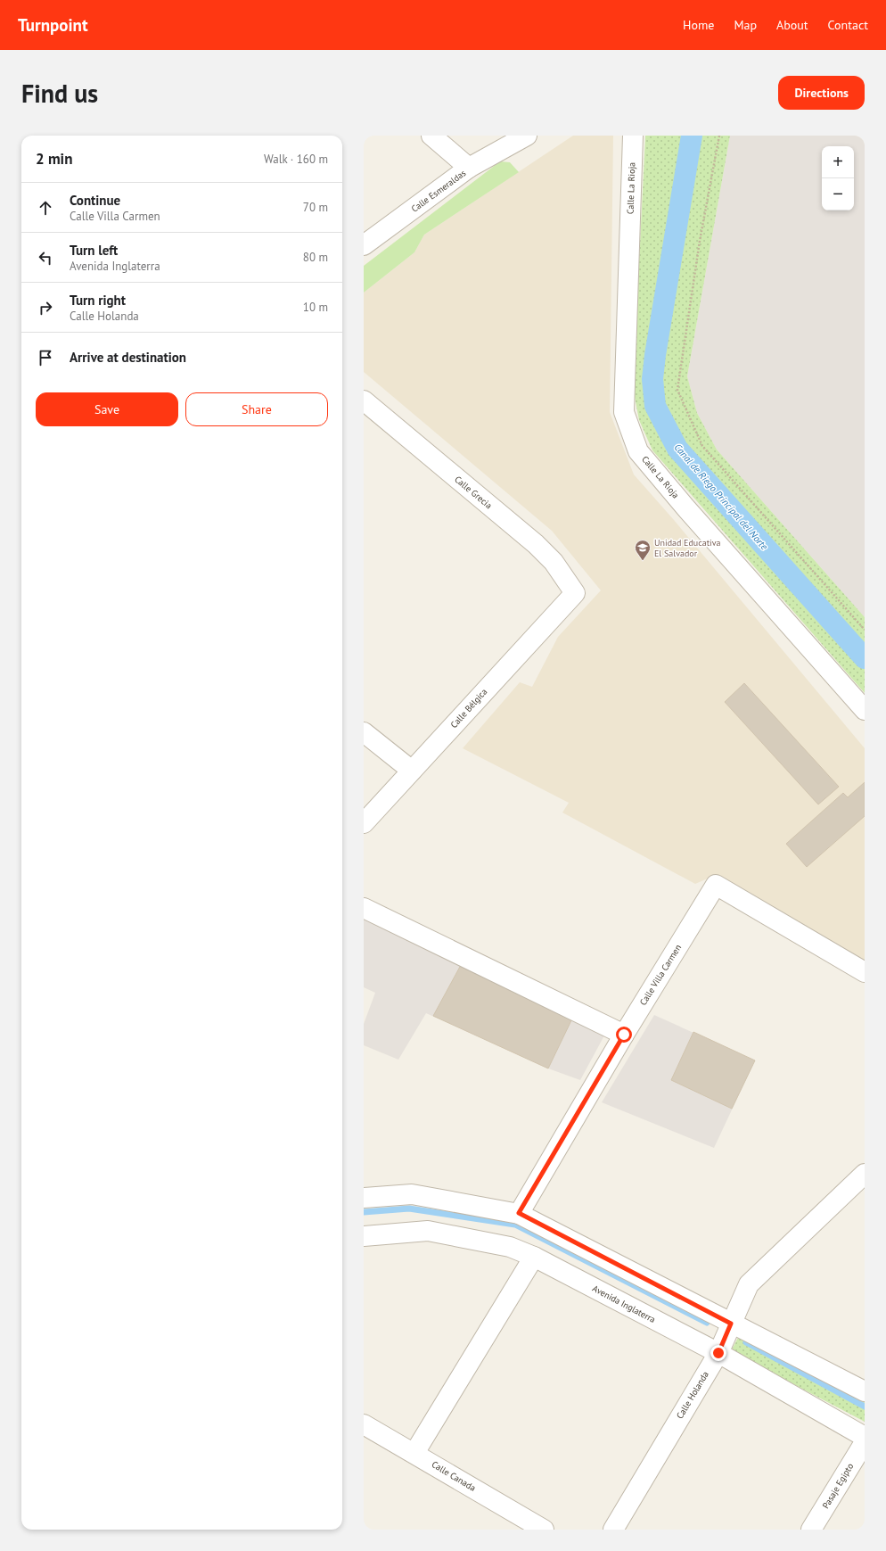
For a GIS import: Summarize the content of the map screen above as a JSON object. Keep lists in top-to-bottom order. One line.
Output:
{"streets":{"street":["Calle La Rioja","Calle Esmeraldas","Calle Grecia","Calle Bélgica","Calle Villa Carmen","Avenida Inglaterra","Calle Holanda","Calle Canada","Pasaje Egipto"]},"crossings":[["Calle Grecia","Calle Bélgica"],["Avenida Inglaterra","Calle Holanda"]],"water":["Canal de Riego Principal del Norte"],"places":{"school or university":["Unidad Educativa El Salvador"]},"page":{"header":"Turnpoint","nav":["Home","Map","About","Contact"],"buttons":["Directions",["Save","Share"]],"title":"Find us","heading":["2 min","Walk · 160 m"],"map_buttons":["+","−"],"list":[["Continue","Calle Villa Carmen","70 m"],["Turn left","Avenida Inglaterra","80 m"],["Turn right","Calle Holanda","10 m"],"Arrive at destination"]}}
